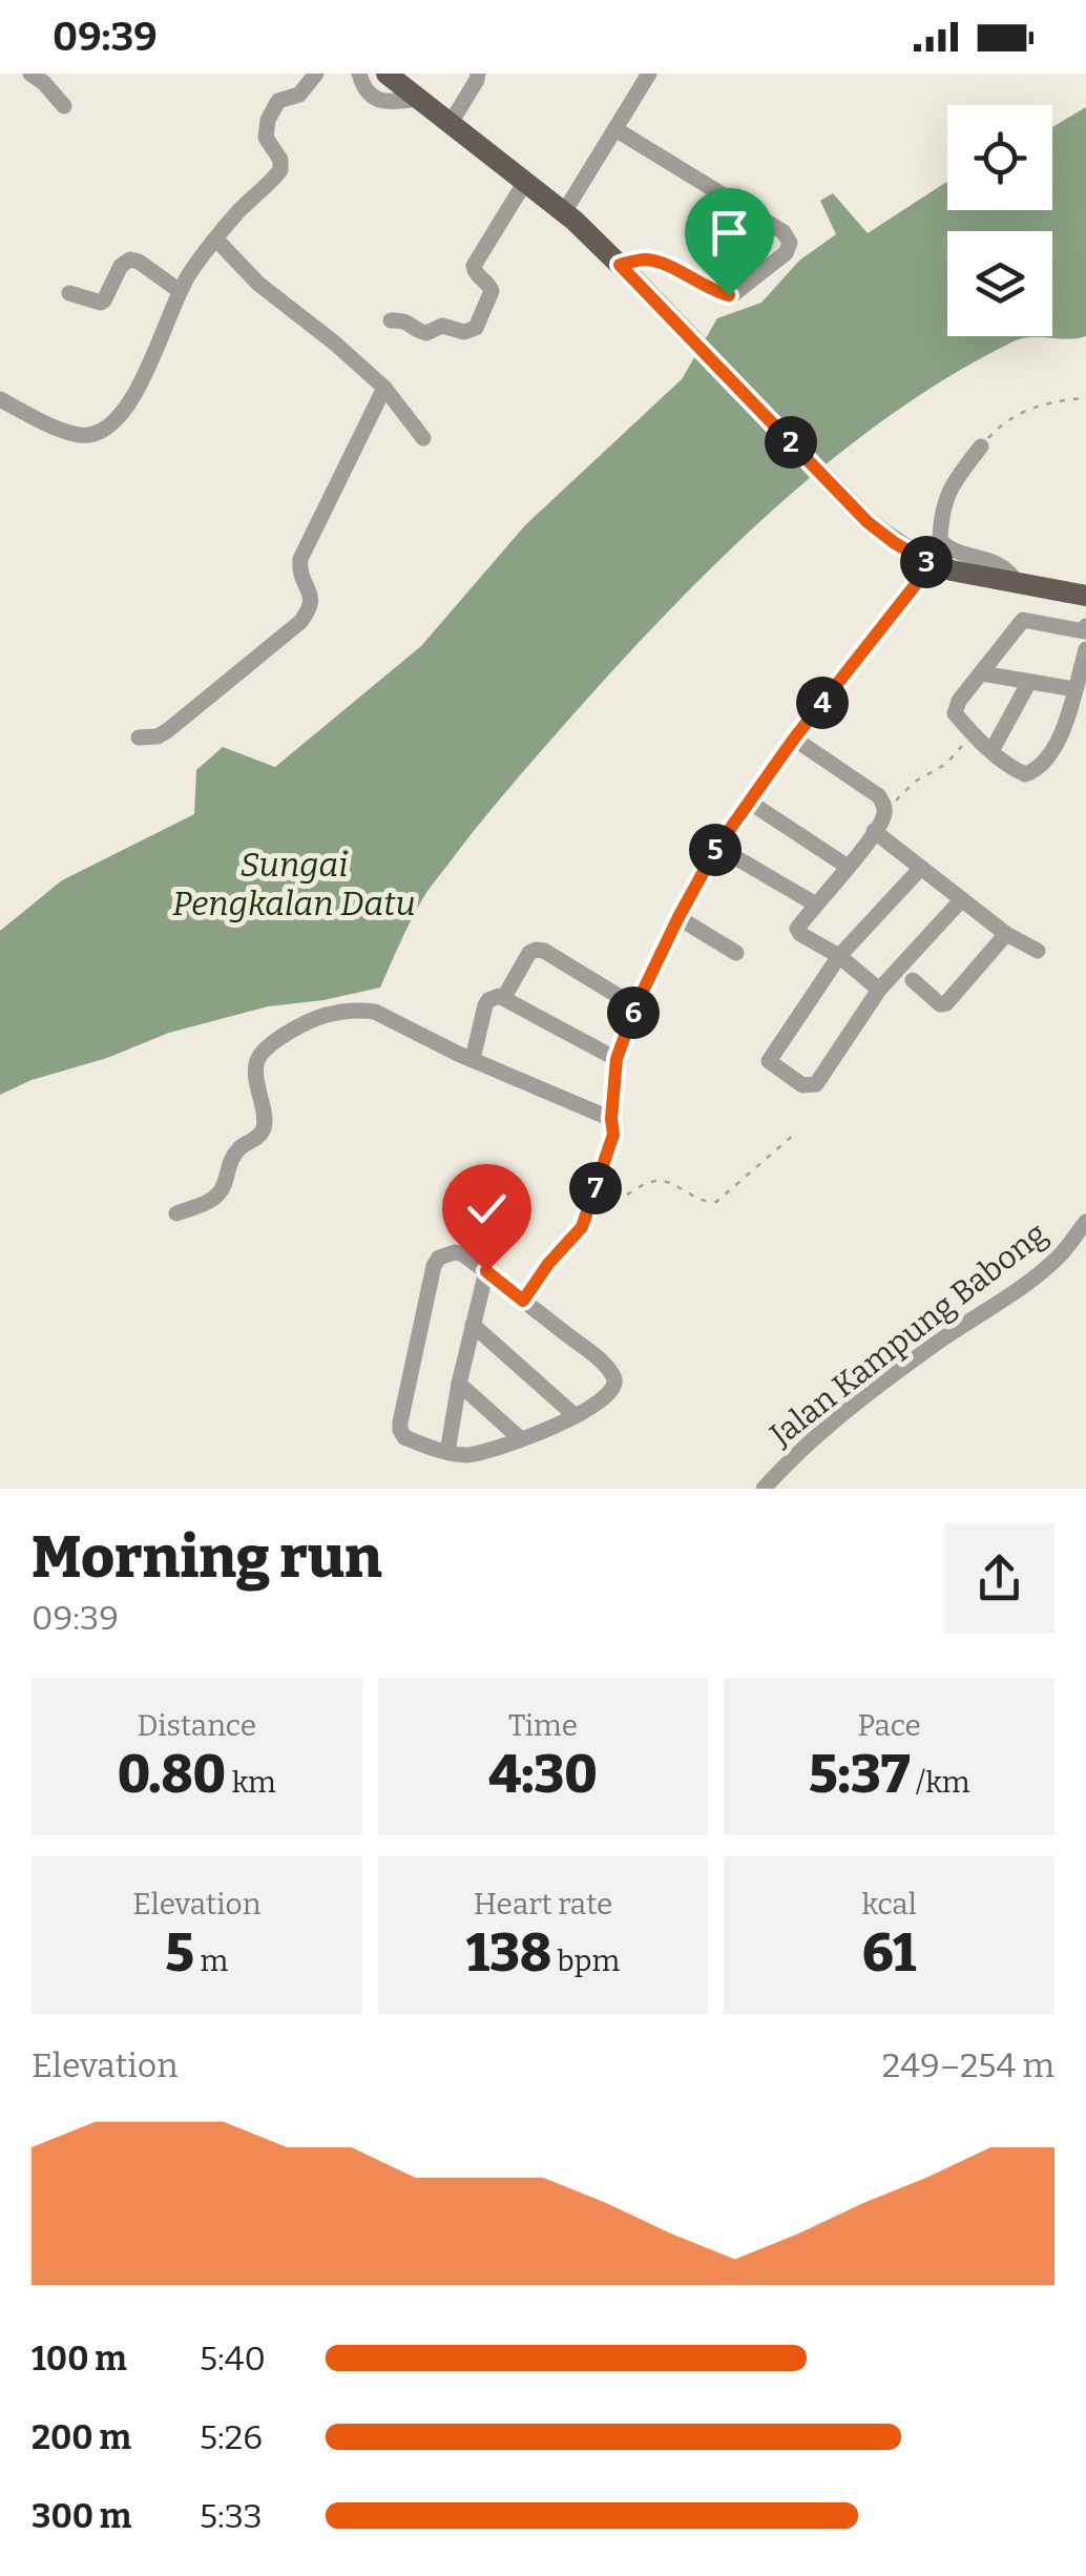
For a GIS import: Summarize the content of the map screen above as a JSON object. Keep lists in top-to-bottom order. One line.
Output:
{"streets":{"street":["Jalan Kampung Babong"]},"water":["Sungai Pengkalan Datu"],"page":{"status":"09:39","pins":["2","3","4","5","6","7"],"heading":["Morning run","09:39"],"stats":[["Distance","0.80 km"],["Time","4:30"],["Pace","5:37 /km"],["Elevation","5 m"],["Heart rate","138 bpm"],["kcal","61"]],"chart":["Elevation","249–254 m"],"list":[{"name":"100 m","note":"5:40"},{"name":"200 m","note":"5:26"},{"name":"300 m","note":"5:33"}]}}
